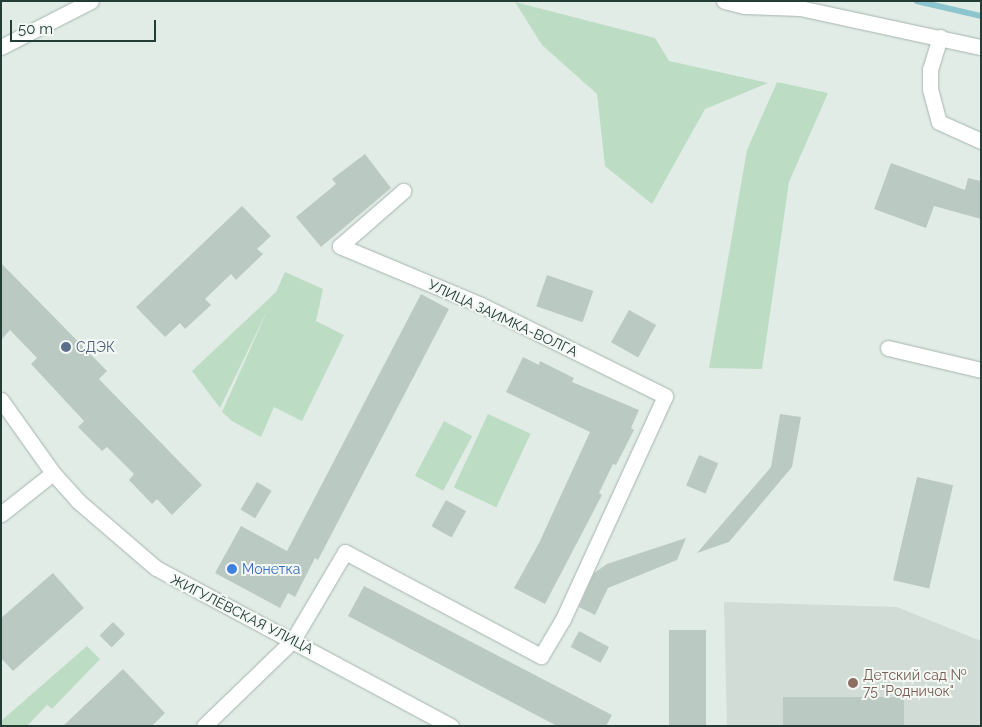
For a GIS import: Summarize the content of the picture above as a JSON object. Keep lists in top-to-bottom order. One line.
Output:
{"streets":{"street":["УЛИЦА ЗАИМКА-ВОЛГА","ЖИГУЛЁВСКАЯ УЛИЦА"]},"crossings":[["УЛИЦА ЗАИМКА-ВОЛГА","ЖИГУЛЁВСКАЯ УЛИЦА"]],"places":["СДЭК","Монетка","Детский сад № 75 \"Родничок\""],"scale_bar":"50 m"}
